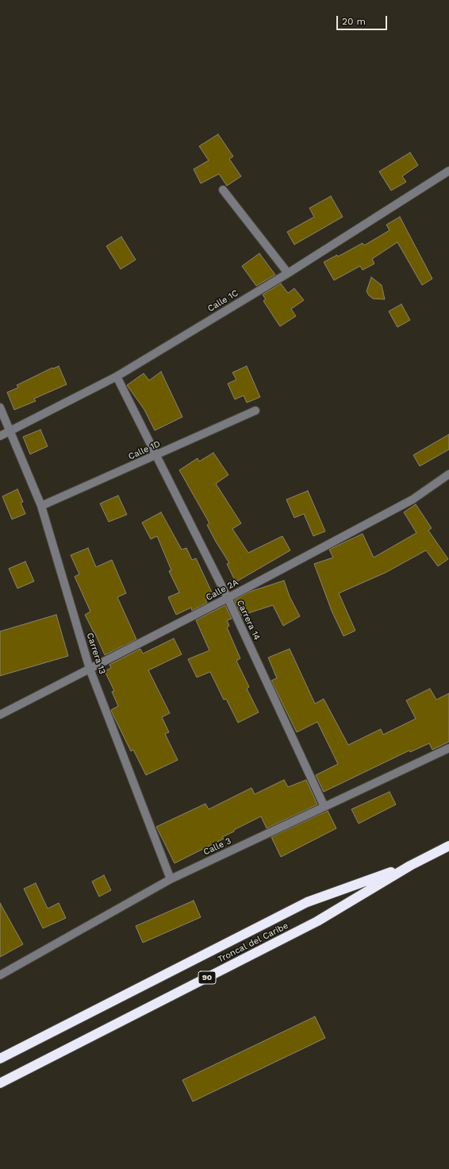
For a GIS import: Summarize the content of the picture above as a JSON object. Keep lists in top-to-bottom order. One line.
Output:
{"streets":{"highway":["Troncal del Caribe","90"],"street":["Calle 1C","Calle 1D","Calle 2A","Carrera 14","Carrera 13","Calle 3"]},"crossings":[["Calle 1C","Carrera 14"],["Calle 1C","Carrera 13"],["Calle 1D","Carrera 14"],["Calle 1D","Carrera 13"],["Calle 2A","Carrera 14"],["Calle 2A","Carrera 13"],["Carrera 14","Calle 3"],["Carrera 13","Calle 3"]],"scale_bar":"20 m"}
